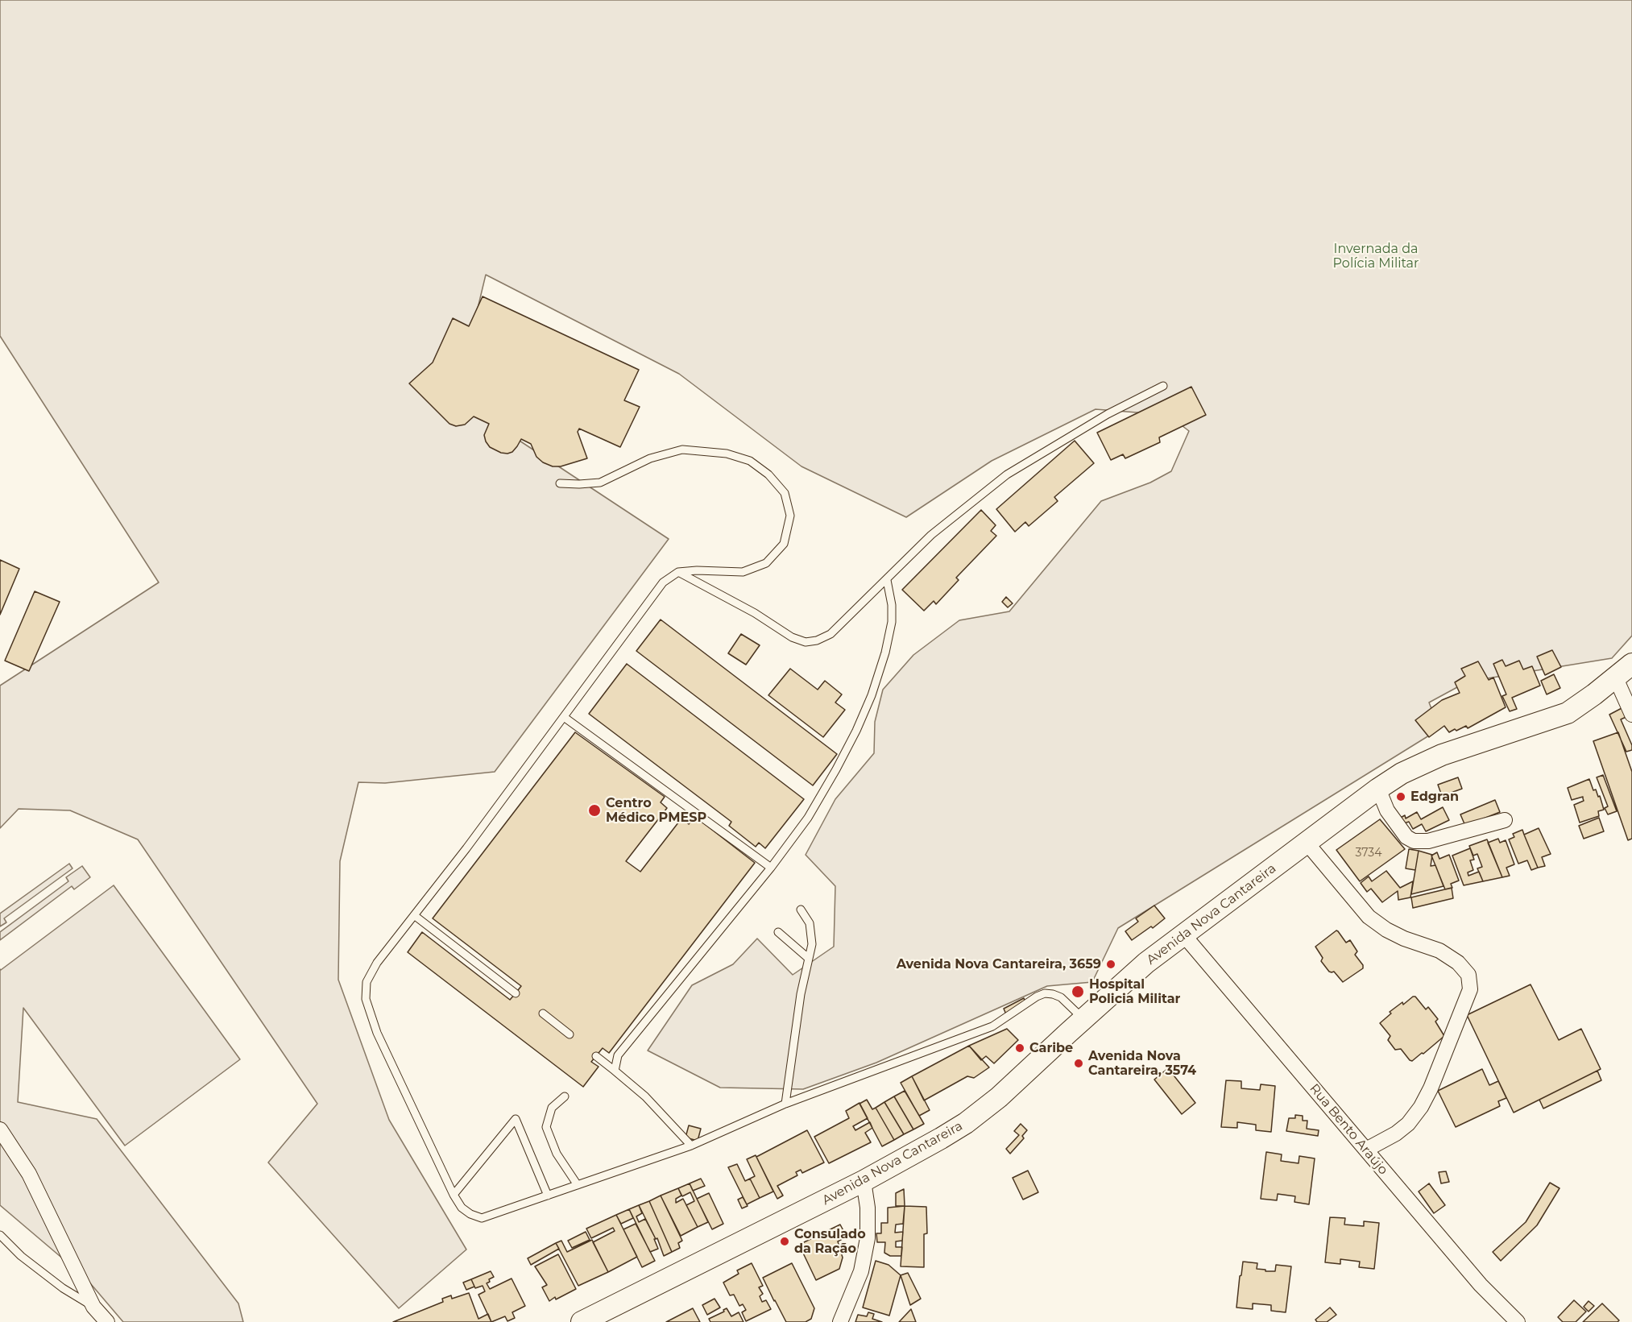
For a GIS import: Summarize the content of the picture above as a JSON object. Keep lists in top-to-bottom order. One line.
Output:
{"streets":{"main road":["Avenida Nova Cantareira"],"street":["Rua Bento Araújo"]},"crossings":[["Avenida Nova Cantareira","Rua Bento Araújo"]],"parks":["Invernada da Polícia Militar"],"places":["Edgran","Centro Médico PMESP","Avenida Nova Cantareira, 3659","Hospital Policia Militar","Caribe","Avenida Nova Cantareira, 3574","Consulado da Ração"],"house_numbers":["3734"]}
